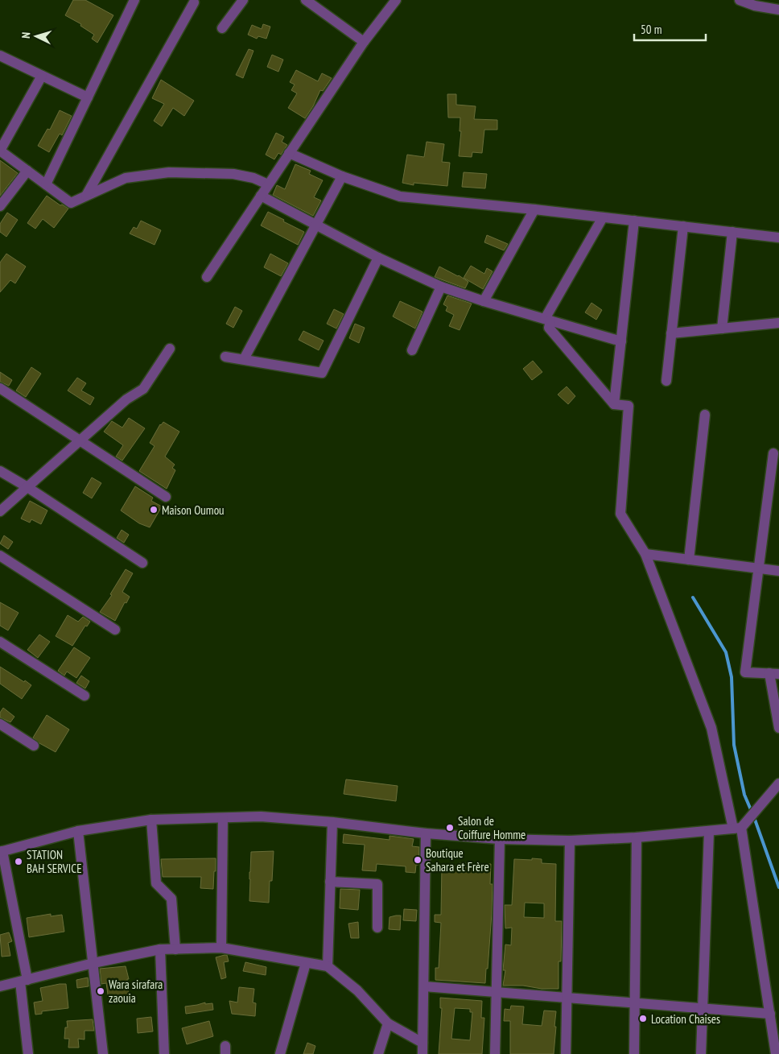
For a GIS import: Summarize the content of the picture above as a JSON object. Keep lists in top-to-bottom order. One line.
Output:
{"places":["Maison Oumou","Salon de Coiffure Homme","Boutique Sahara et Frère","STATION BAH SERVICE","Wara sirafara zaouia","Location Chaises"],"scale_bar":"50 m","north":"left"}
